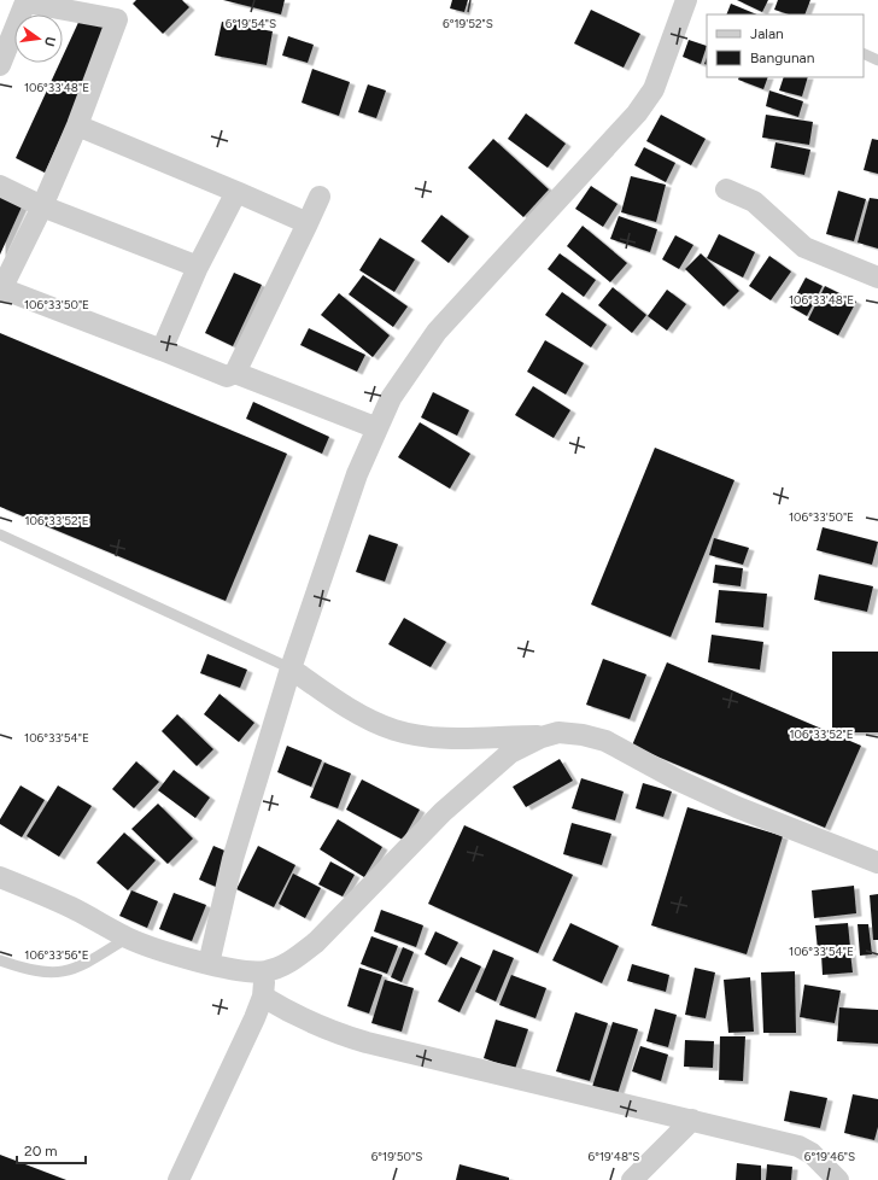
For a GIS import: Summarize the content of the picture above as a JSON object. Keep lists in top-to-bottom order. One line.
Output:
{"legend":["Jalan","Bangunan"],"scale_bar":"20 m","north":"right","coordinates":["6°19'52\"S","6°19'54\"S","106°33'48\"E","106°33'50\"E","106°33'52\"E","106°33'54\"E","106°33'56\"E","6°19'50\"S","6°19'48\"S","6°19'46\"S"]}
